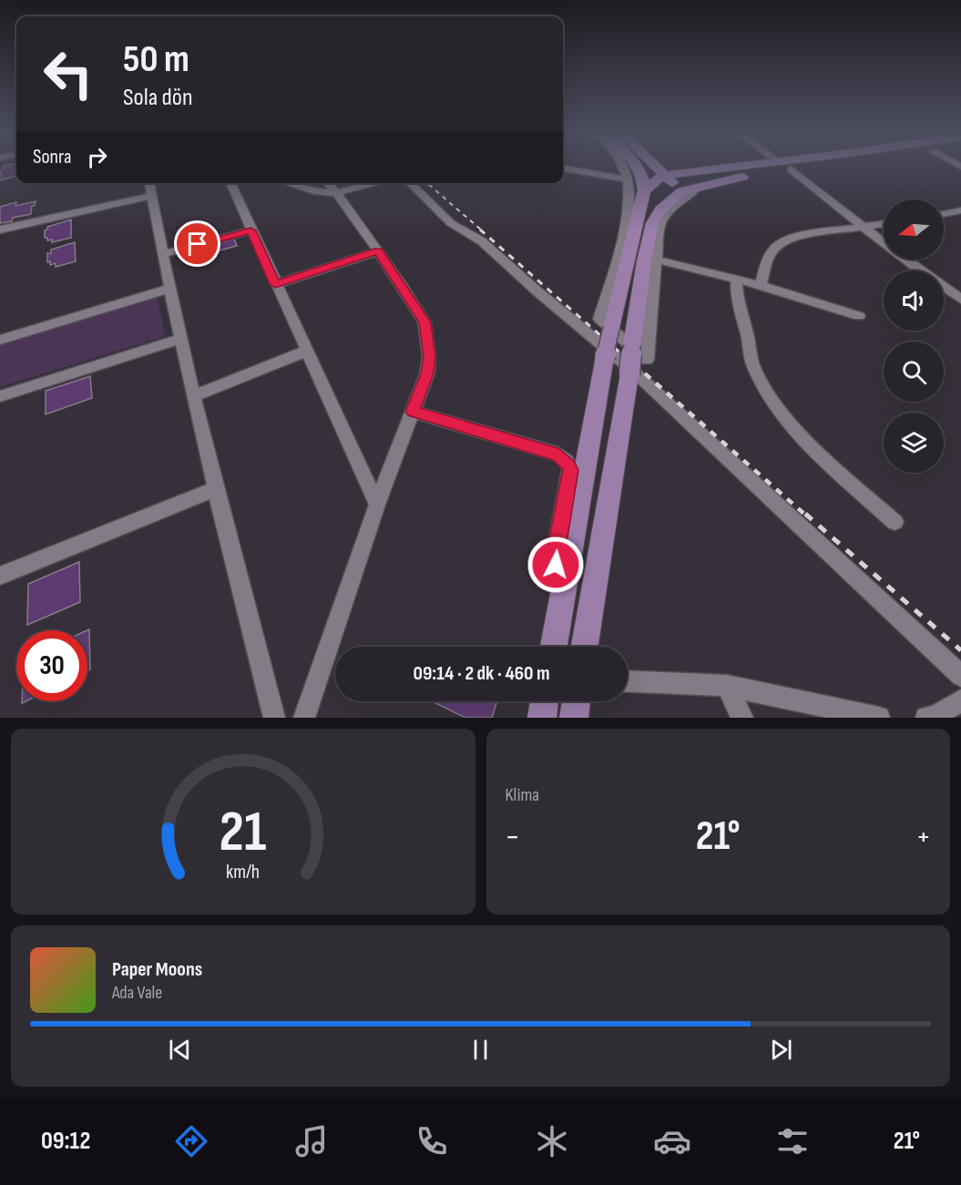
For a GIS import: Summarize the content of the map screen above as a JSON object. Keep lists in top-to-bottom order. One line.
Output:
{"north":"left","page":{"turn":["50 m","Sola dön"],"then":"Sonra","limit":"30","trip":"09:14 · 2 dk · 460 m","tile":"Klima","heat":["−","21°","+"],"song":["Paper Moons","Ada Vale"],"tabs":["09:12","21°"],"gauge":["21","km/h"]}}
